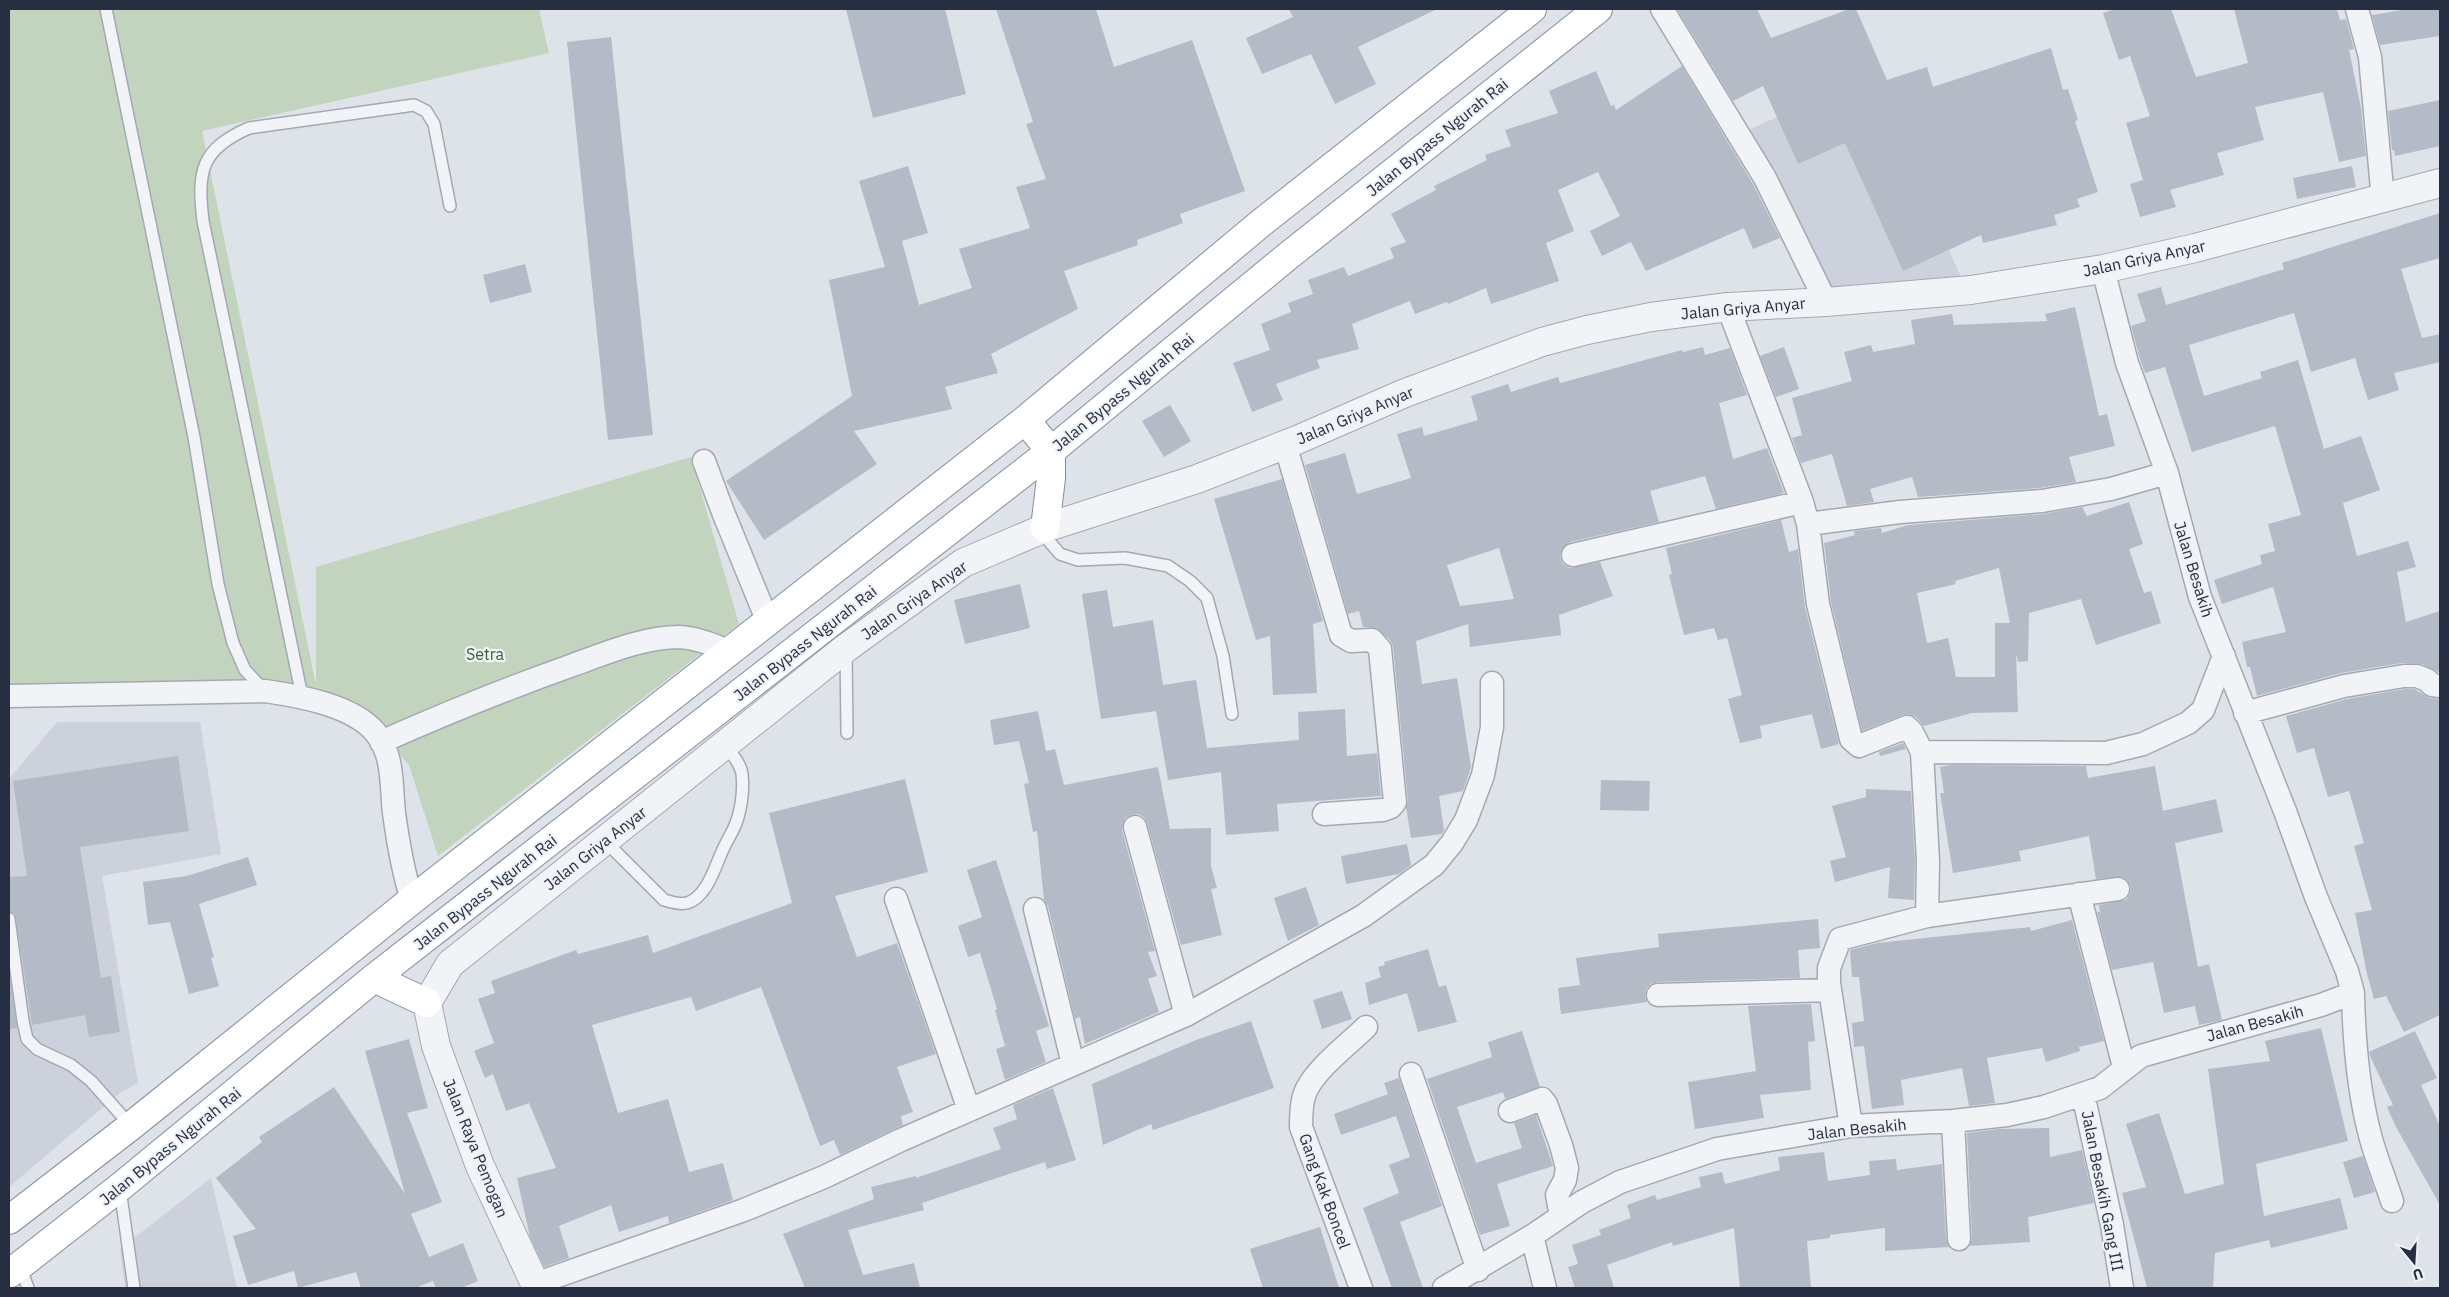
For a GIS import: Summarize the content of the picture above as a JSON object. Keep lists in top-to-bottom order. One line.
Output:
{"streets":{"highway":["Jalan Bypass Ngurah Rai"],"street":["Jalan Griya Anyar","Jalan Besakih","Jalan Raya Pemogan","Gang Kak Boncel","Jalan Besakih Gang III"]},"crossings":[["Jalan Griya Anyar","Jalan Besakih"],["Jalan Griya Anyar","Jalan Raya Pemogan"],["Jalan Besakih","Jalan Besakih Gang III"]],"parks":["Setra"],"north":"bottom"}
